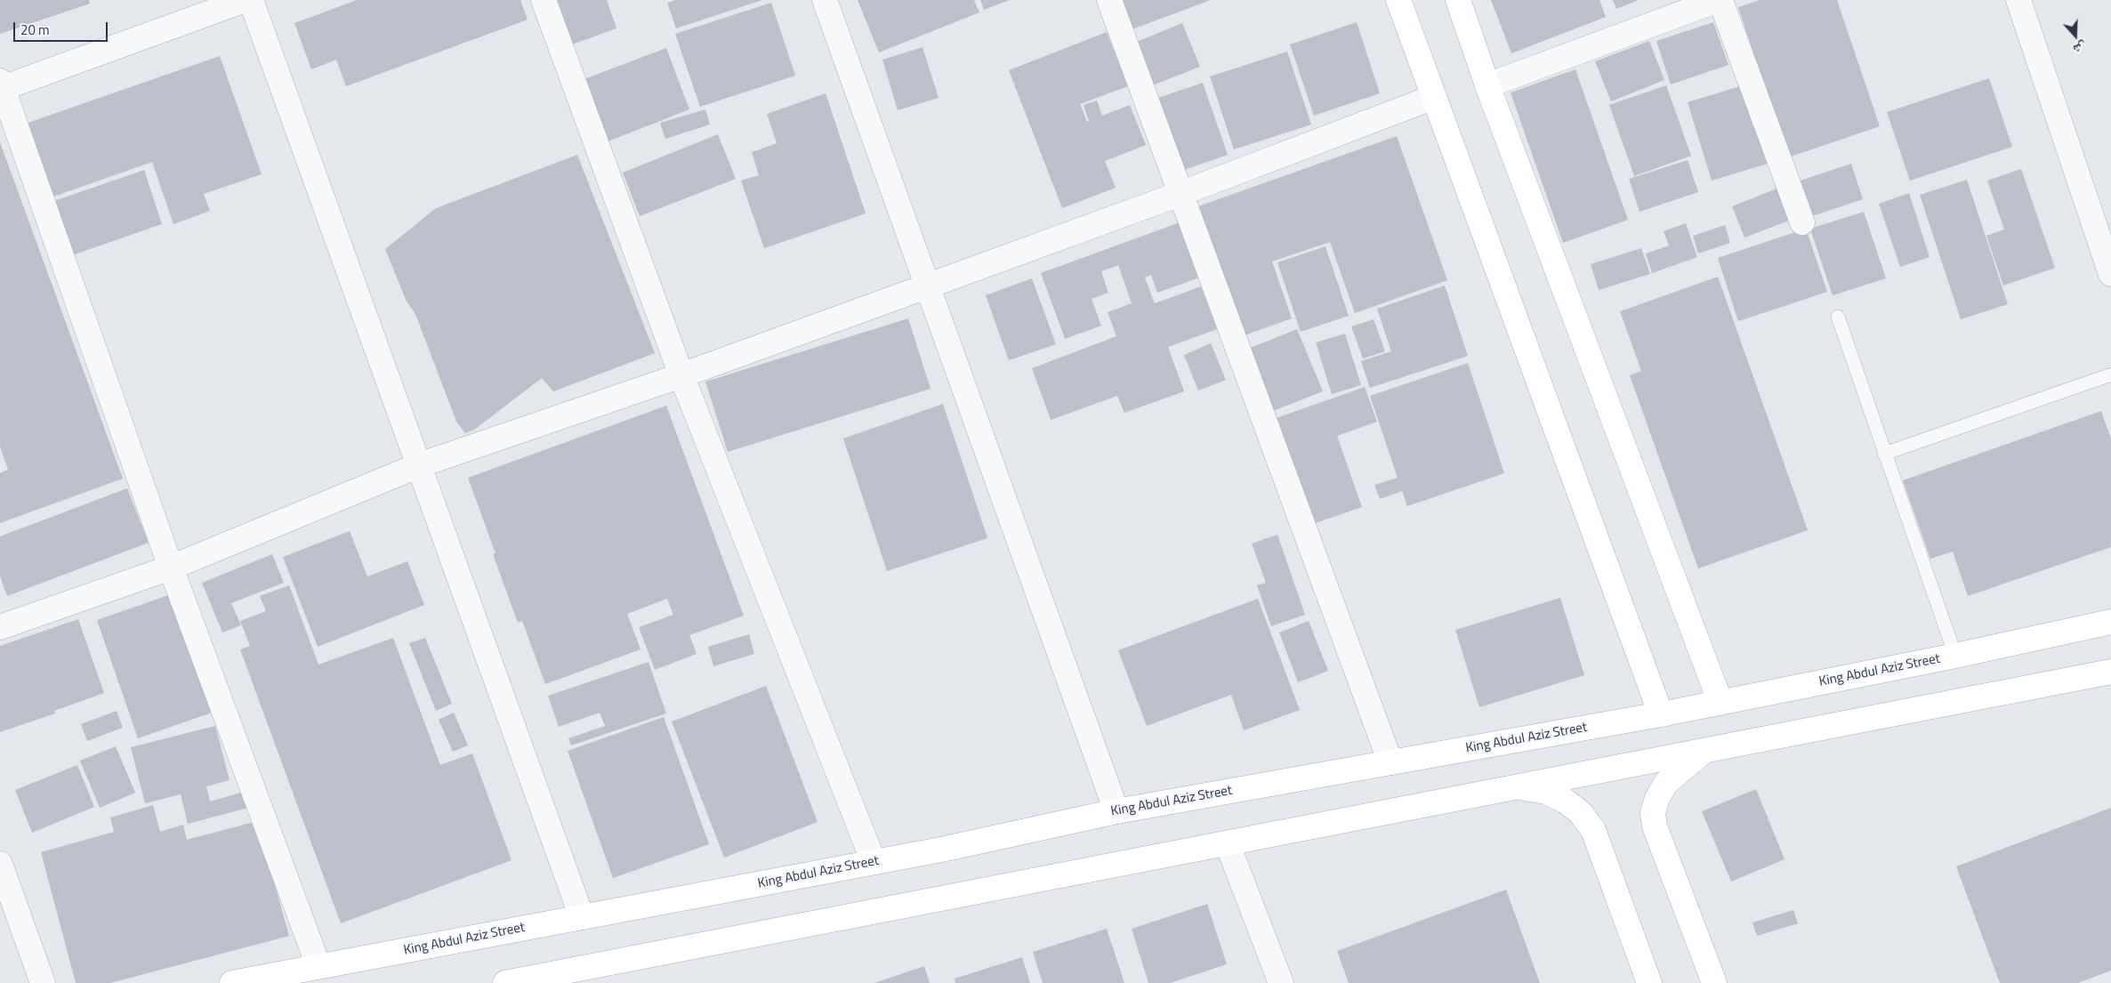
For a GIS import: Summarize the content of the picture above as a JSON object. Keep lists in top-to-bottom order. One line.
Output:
{"streets":{"street":["King Abdul Aziz Street"]},"scale_bar":"20 m","north":"bottom"}
